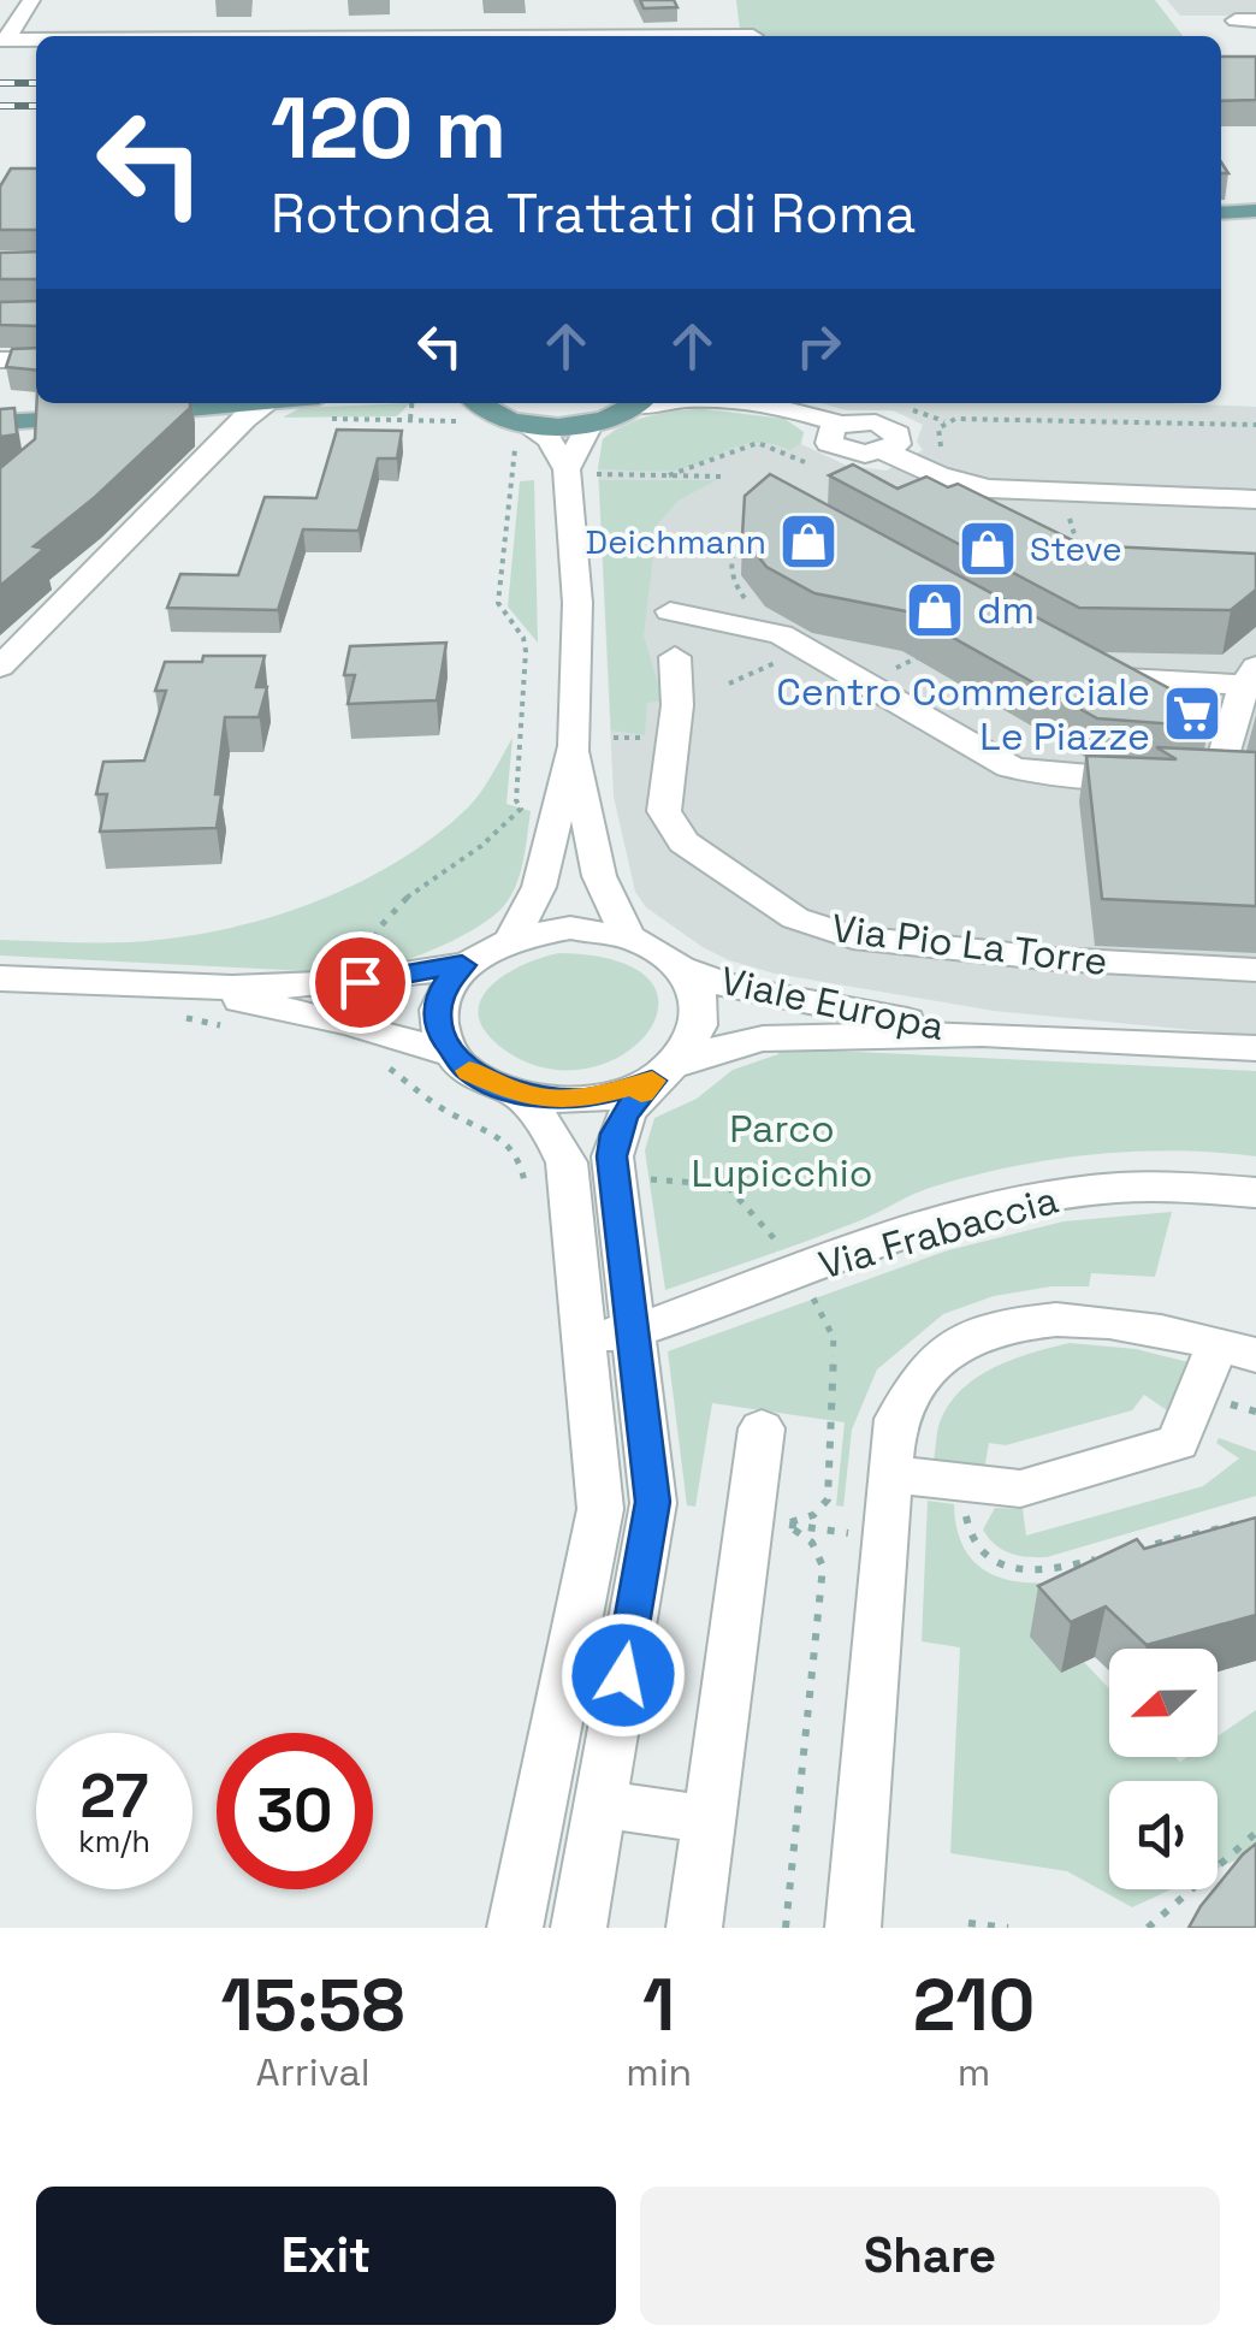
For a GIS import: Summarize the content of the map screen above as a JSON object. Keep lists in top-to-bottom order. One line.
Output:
{"streets":{"street":["Via Pio La Torre","Viale Europa","Via Frabaccia"]},"parks":["Parco Lupicchio"],"places":{"shop":["Deichmann","Steve","dm"],"supermarket":["Centro Commerciale Le Piazze"]},"north":"left","page":{"turn":["120 m","Rotonda Trattati di Roma"],"speed":"27 km/h","limit":"30","eta":["15:58","Arrival","1","min","210","m"],"buttons":["Exit","Share"]}}
